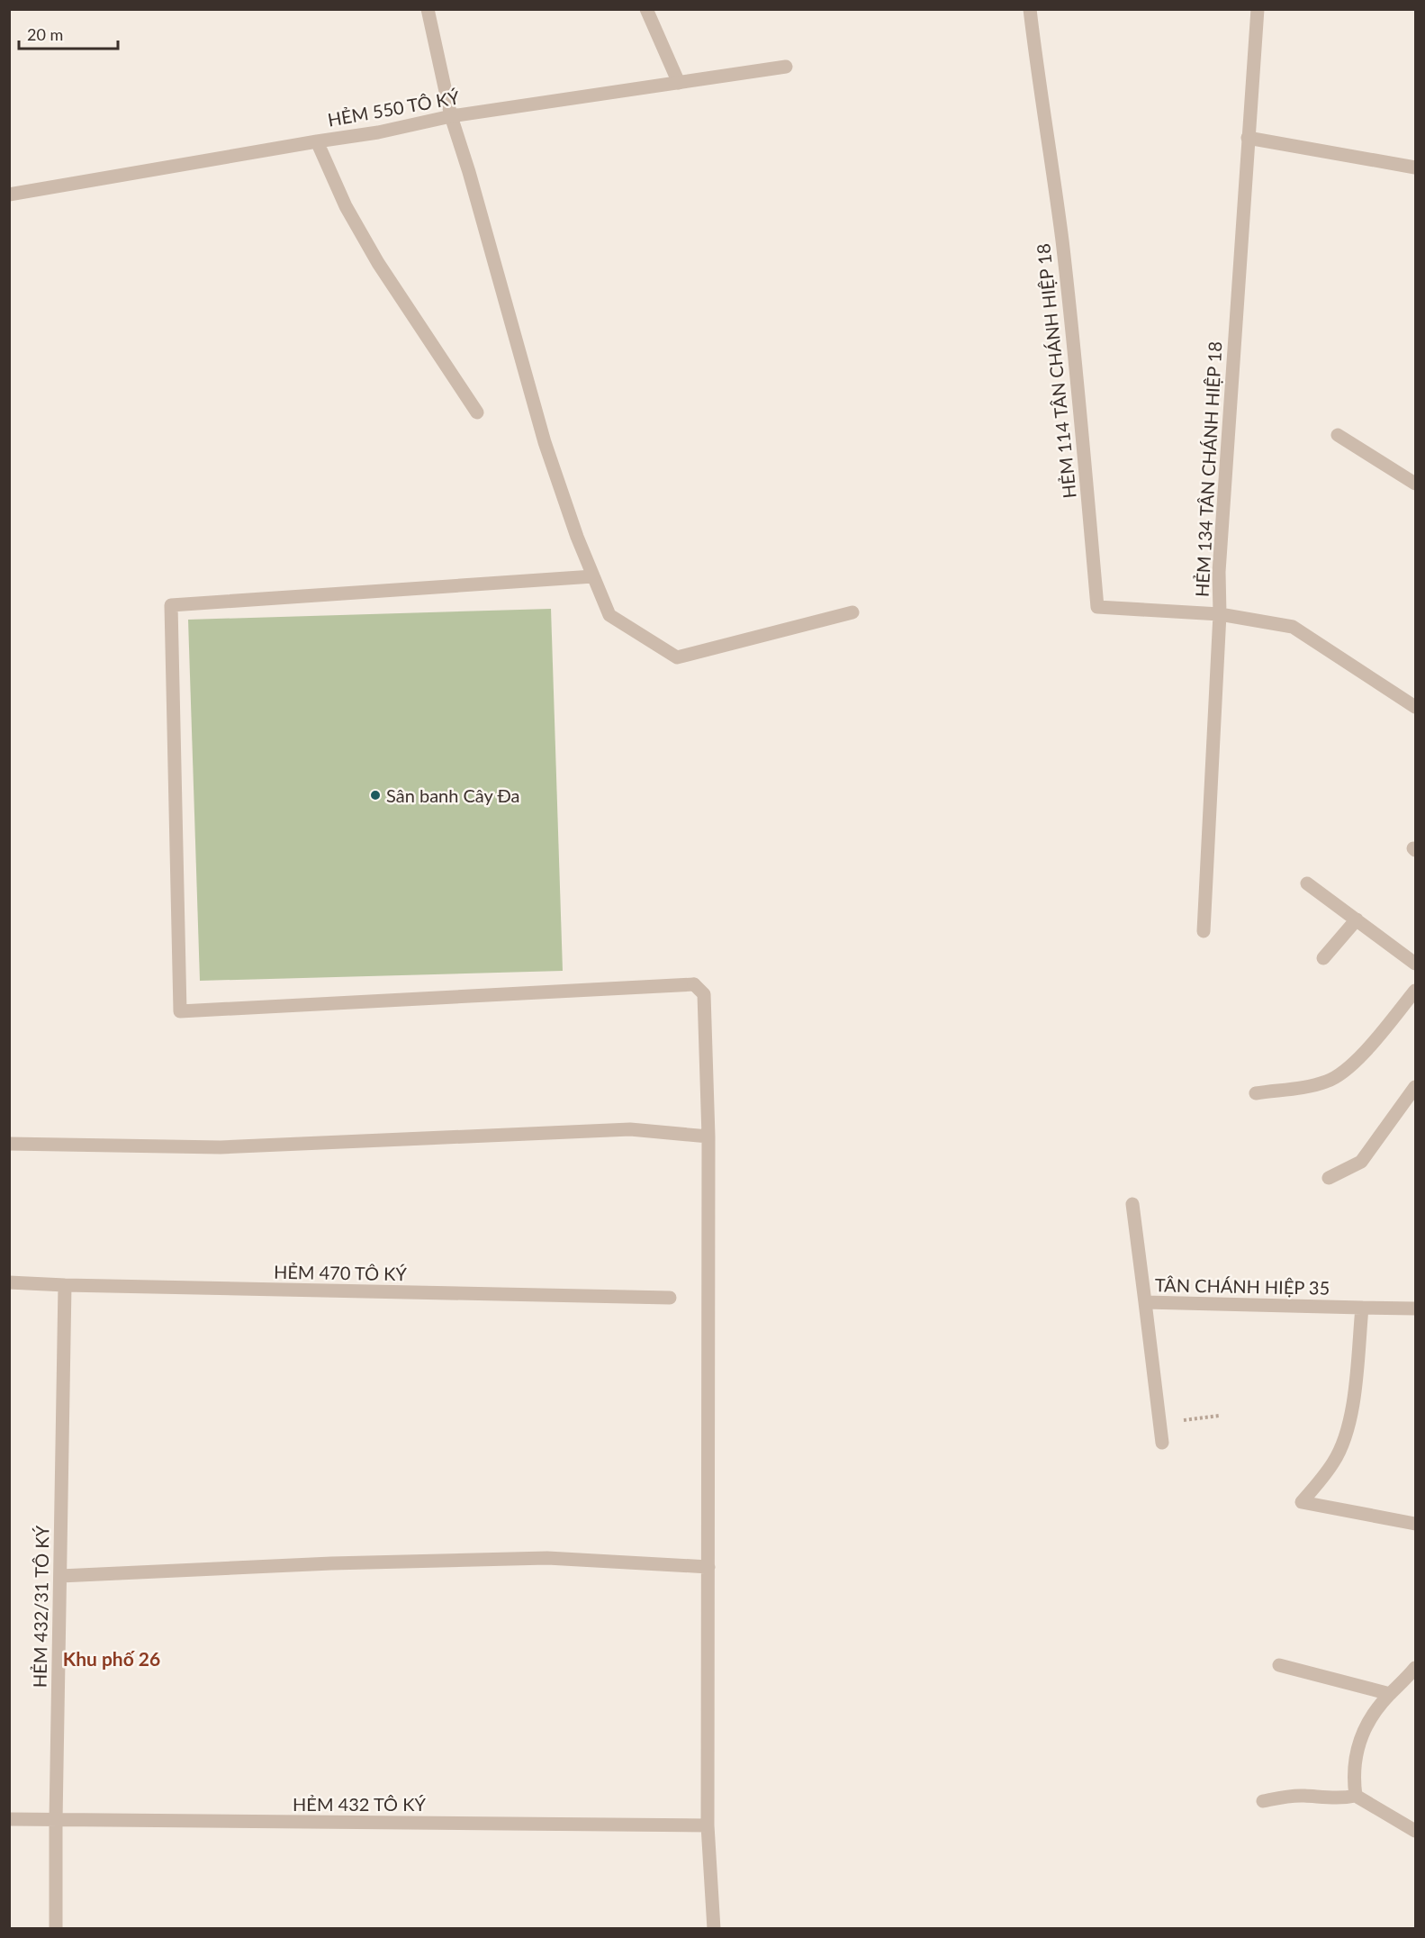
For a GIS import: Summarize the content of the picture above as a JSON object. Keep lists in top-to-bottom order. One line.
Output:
{"streets":{"street":["HẺM 550 TÔ KÝ","HẺM 114 TÂN CHÁNH HIỆP 18","HẺM 134 TÂN CHÁNH HIỆP 18","HẺM 470 TÔ KÝ","TÂN CHÁNH HIỆP 35","HẺM 432/31 TÔ KÝ","HẺM 432 TÔ KÝ"]},"crossings":[["HẺM 114 TÂN CHÁNH HIỆP 18","HẺM 134 TÂN CHÁNH HIỆP 18"],["HẺM 470 TÔ KÝ","HẺM 432/31 TÔ KÝ"],["HẺM 432/31 TÔ KÝ","HẺM 432 TÔ KÝ"]],"districts":["Khu phố 26"],"places":["Sân banh Cây Đa"],"scale_bar":"20 m"}
